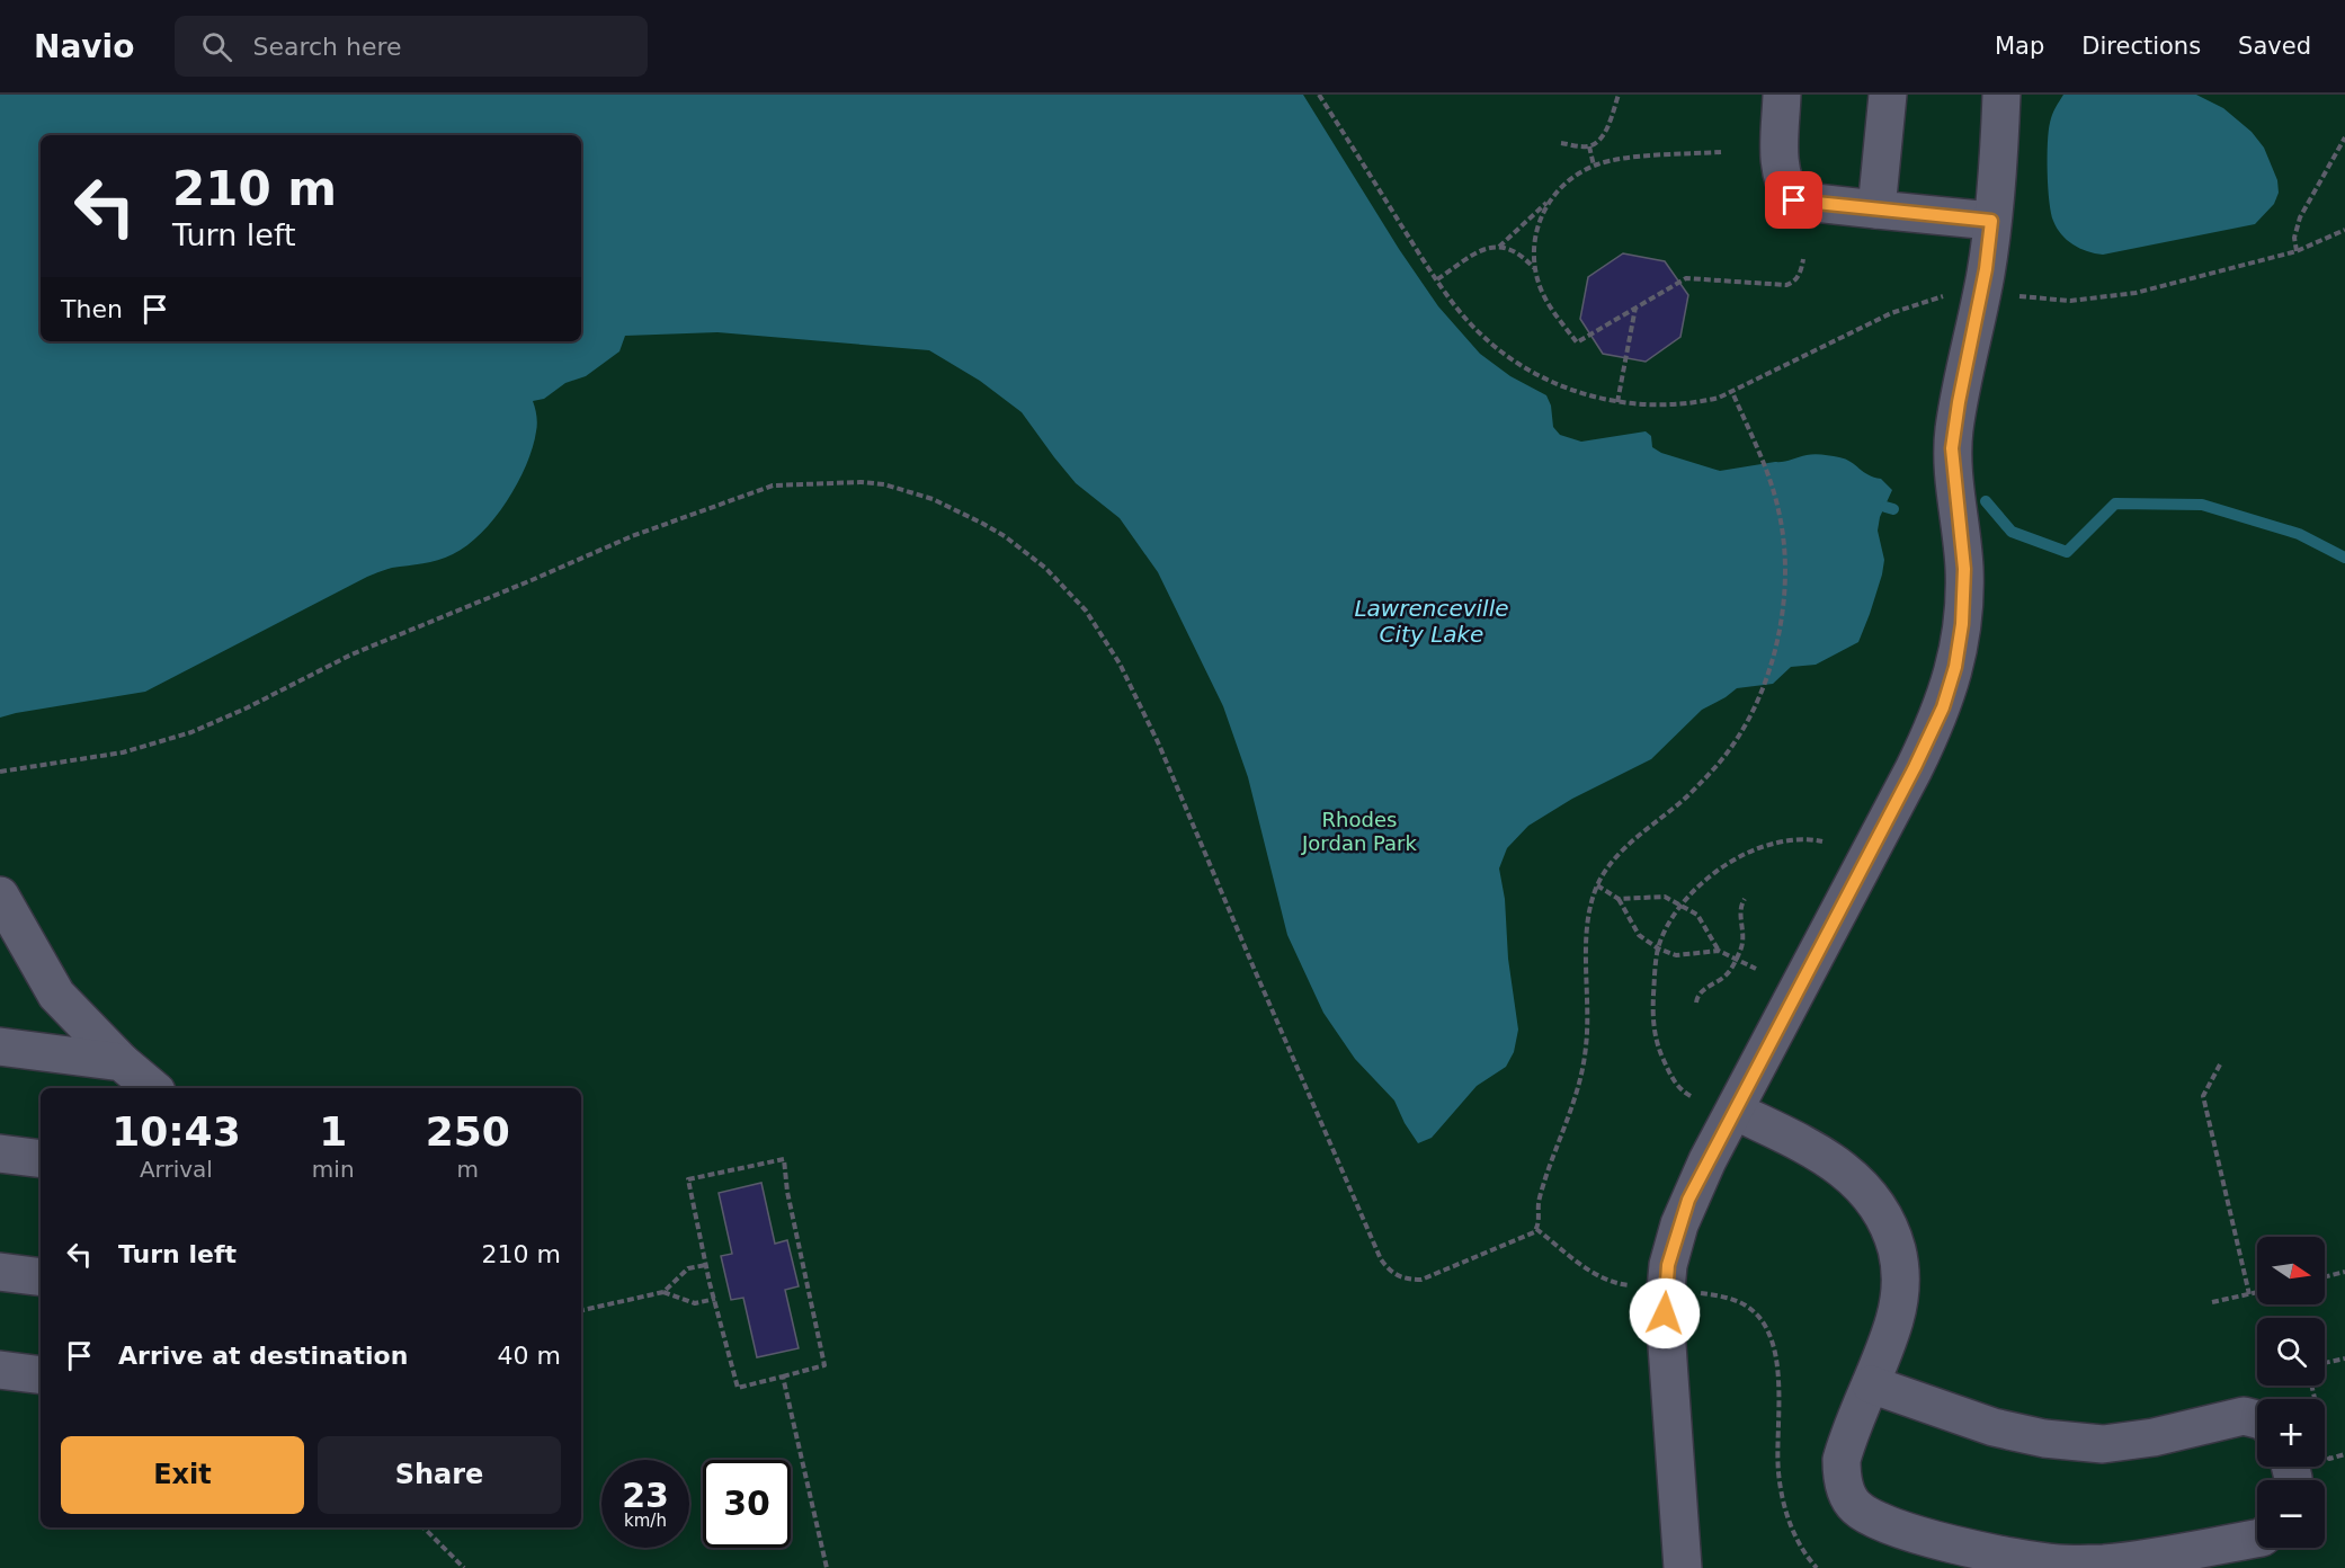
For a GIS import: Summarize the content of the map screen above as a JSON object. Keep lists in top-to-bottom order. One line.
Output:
{"water":["Lawrenceville City Lake"],"parks":["Rhodes Jordan Park"],"north":"right","page":{"header":"Navio","search":"Search here","nav":["Map","Directions","Saved"],"turn":["210 m","Turn left"],"then":"Then","eta":["10:43","Arrival","1","min","250","m"],"list":[{"name":"Turn left","value":"210 m"},{"name":"Arrive at destination","value":"40 m"}],"map_buttons":["+","−"],"buttons":["Exit","Share"],"speed":"23 km/h","limit":"30"}}
